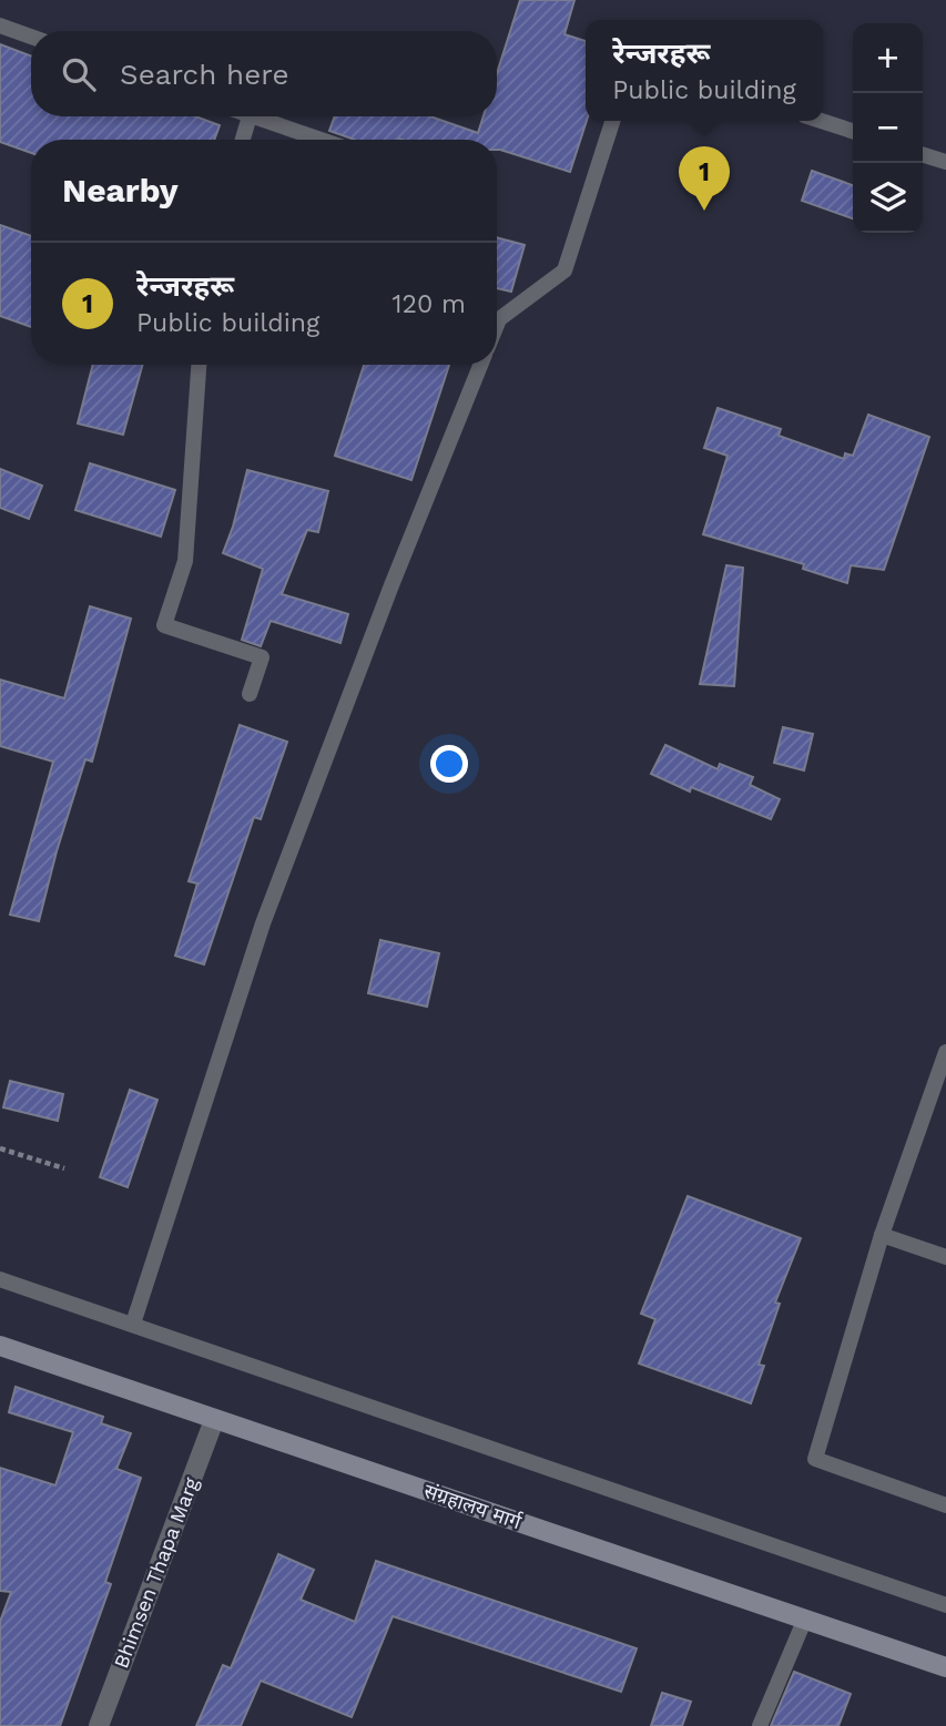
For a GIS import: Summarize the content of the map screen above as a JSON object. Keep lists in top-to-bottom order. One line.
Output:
{"streets":{"main road":["संग्रहालय मार्ग"],"street":["Bhimsen Thapa Marg"]},"crossings":[["संग्रहालय मार्ग","Bhimsen Thapa Marg"]],"page":{"popup":["रेन्जरहरू","Public building"],"map_buttons":["+","−"],"search":"Search here","heading":"Nearby","pins":"1","list":[{"mark":"1","name":"रेन्जरहरू","note":"Public building","value":"120 m"}]}}
